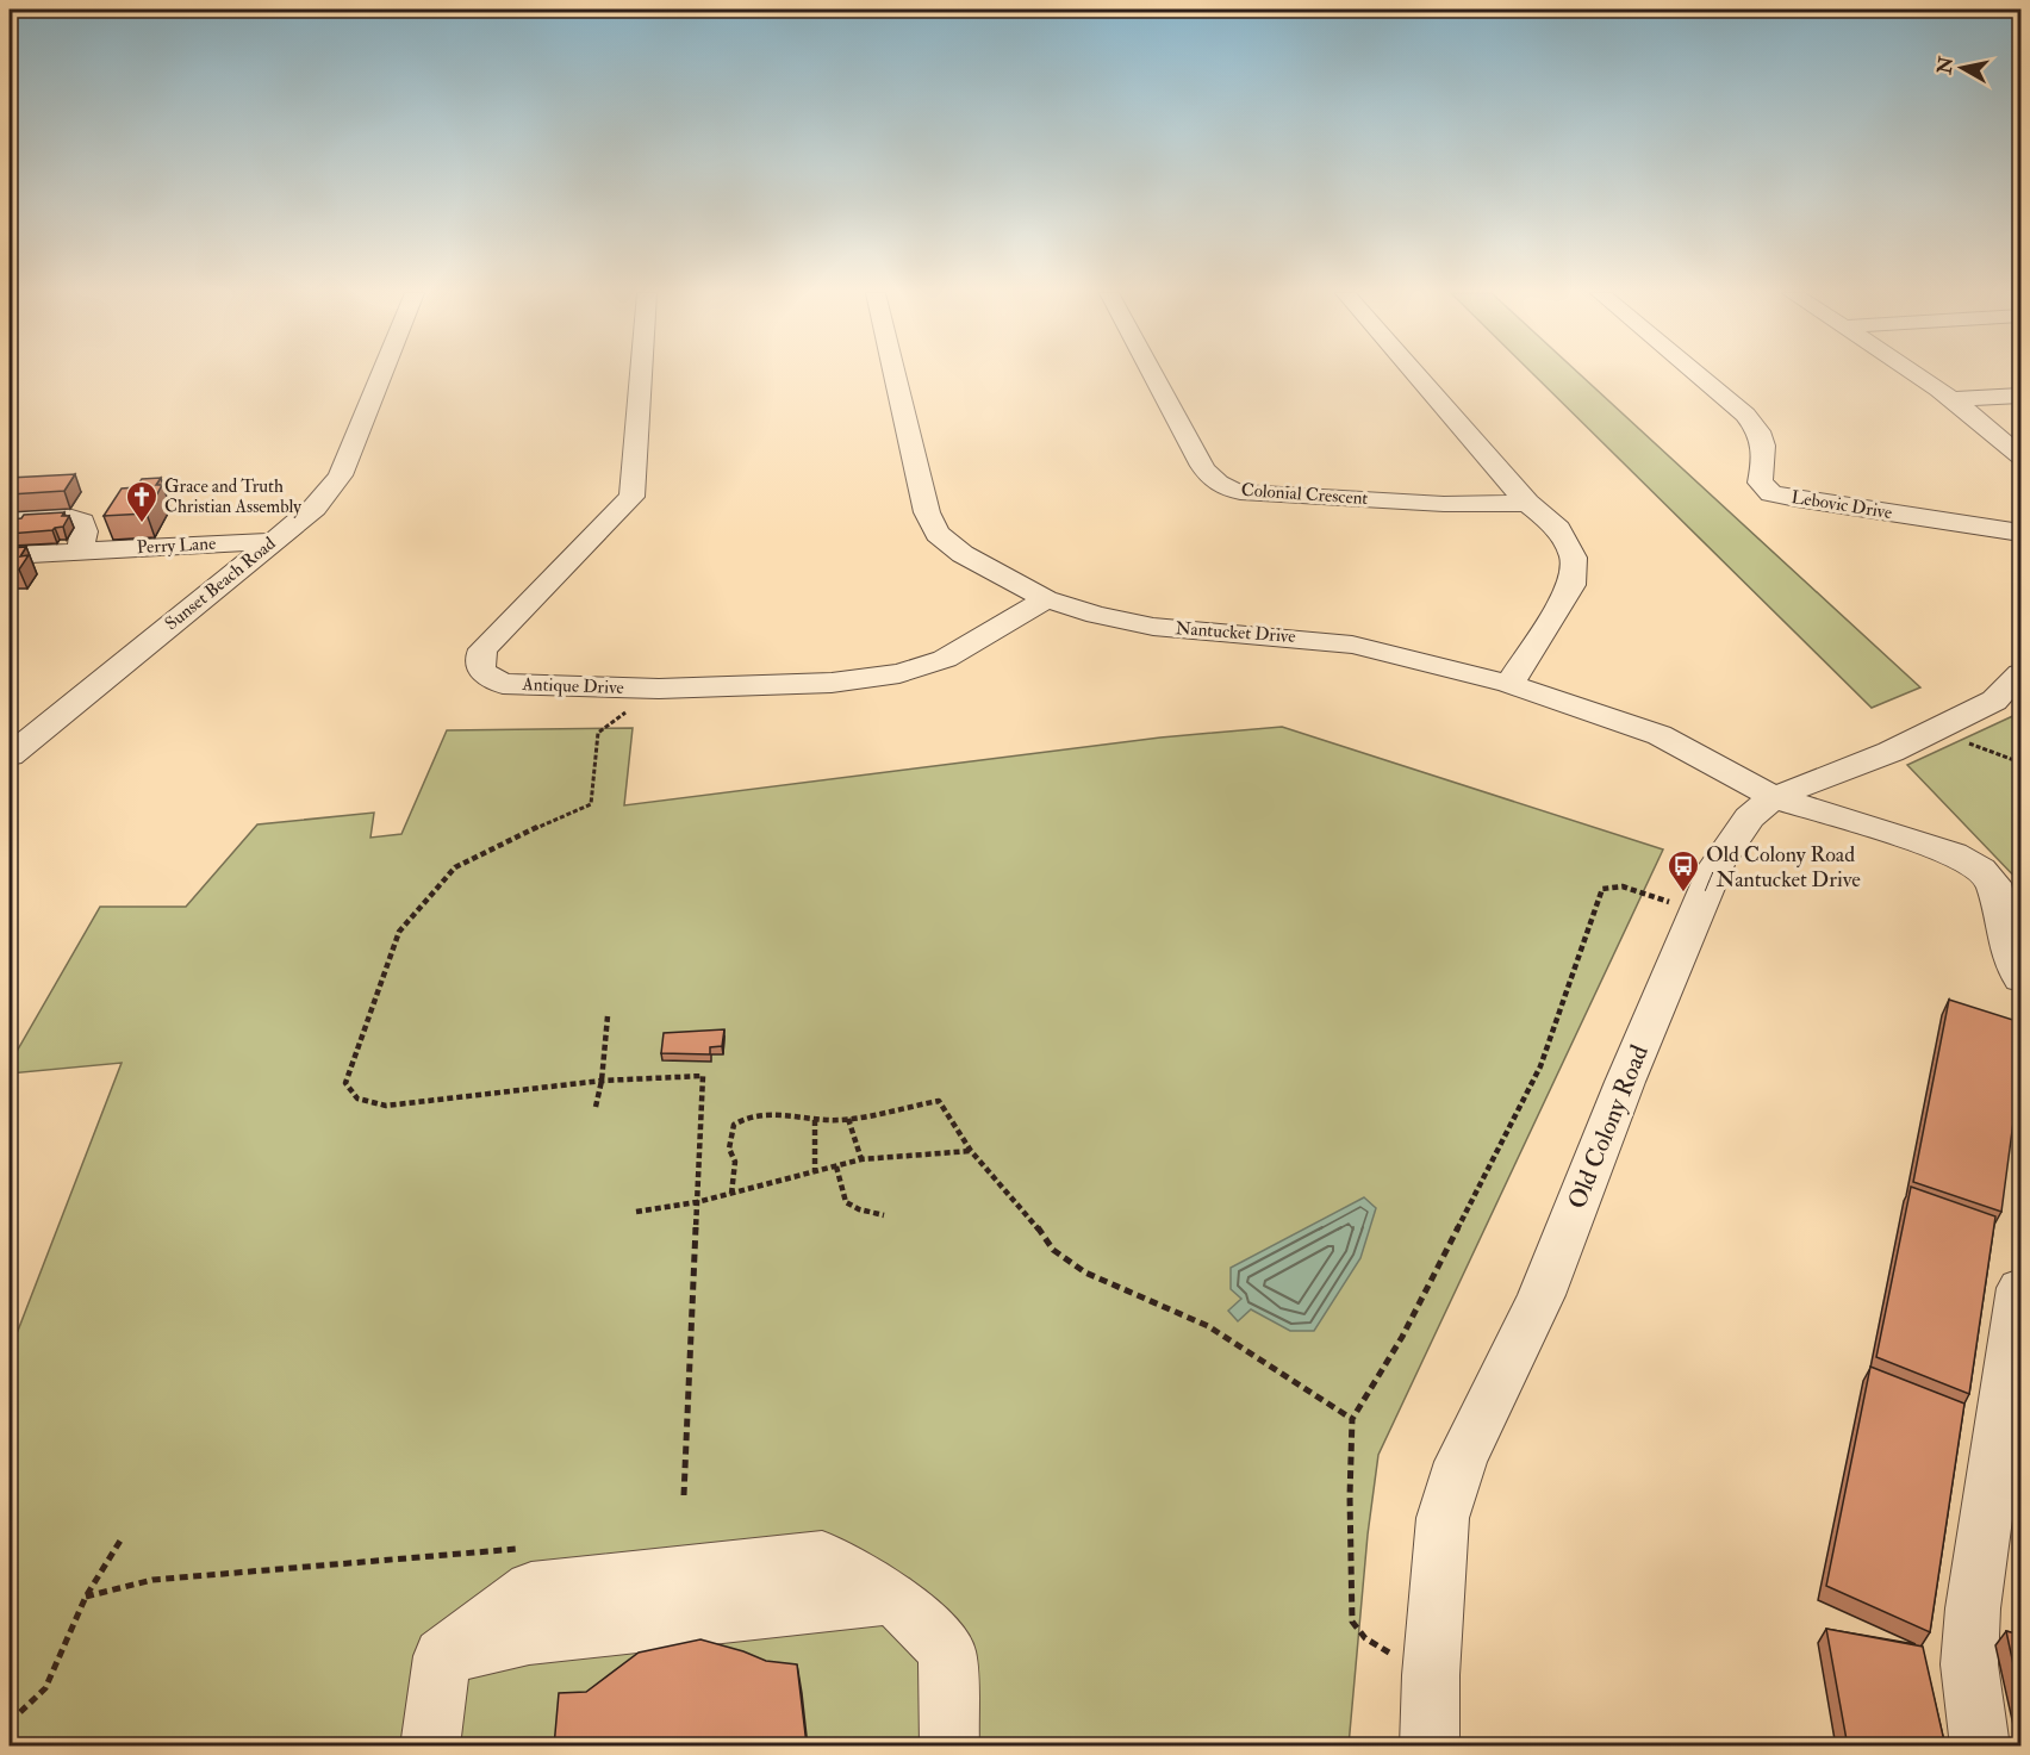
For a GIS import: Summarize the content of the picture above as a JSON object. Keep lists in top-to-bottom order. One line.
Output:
{"streets":{"street":["Colonial Crescent","Lebovic Drive","Perry Lane","Sunset Beach Road","Nantucket Drive","Antique Drive","Old Colony Road"]},"crossings":[["Perry Lane","Sunset Beach Road"],["Nantucket Drive","Antique Drive"],["Nantucket Drive","Old Colony Road"]],"places":{"church":["Grace and Truth Christian Assembly"],"bus stop":["Old Colony Road / Nantucket Drive"]},"north":"left"}
